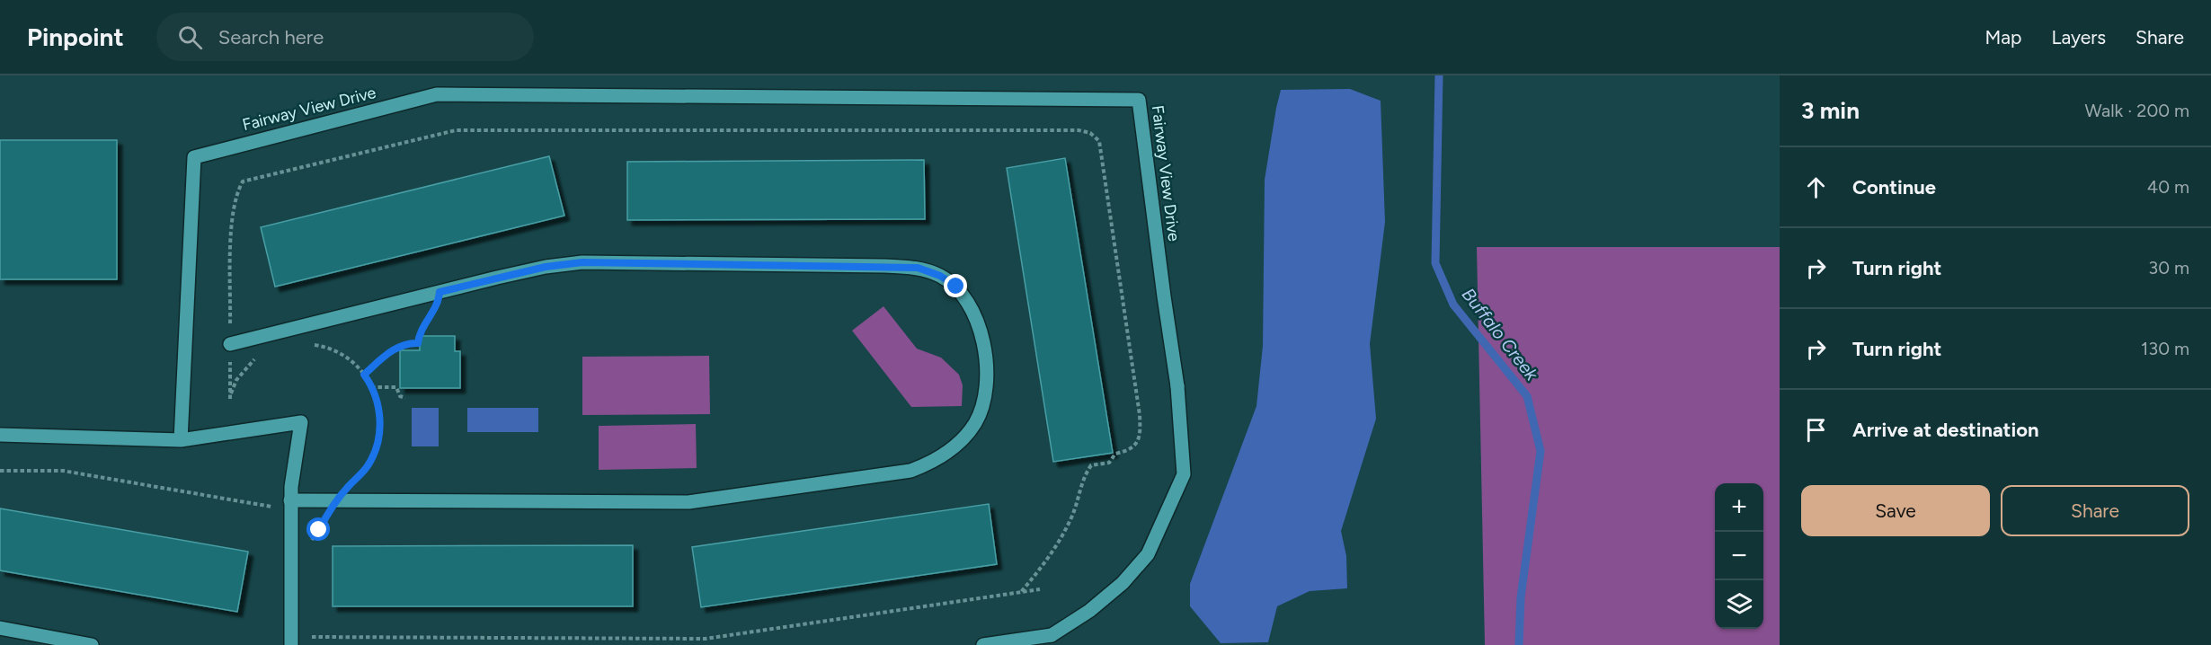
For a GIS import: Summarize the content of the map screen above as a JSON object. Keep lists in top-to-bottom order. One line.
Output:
{"streets":{"street":["Fairway View Drive"]},"water":["Buffalo Creek"],"page":{"header":"Pinpoint","search":"Search here","nav":["Map","Layers","Share"],"heading":["3 min","Walk · 200 m"],"list":[["Continue","40 m"],["Turn right","30 m"],["Turn right","130 m"],"Arrive at destination"],"buttons":["Save","Share"],"map_buttons":["+","−"]}}
